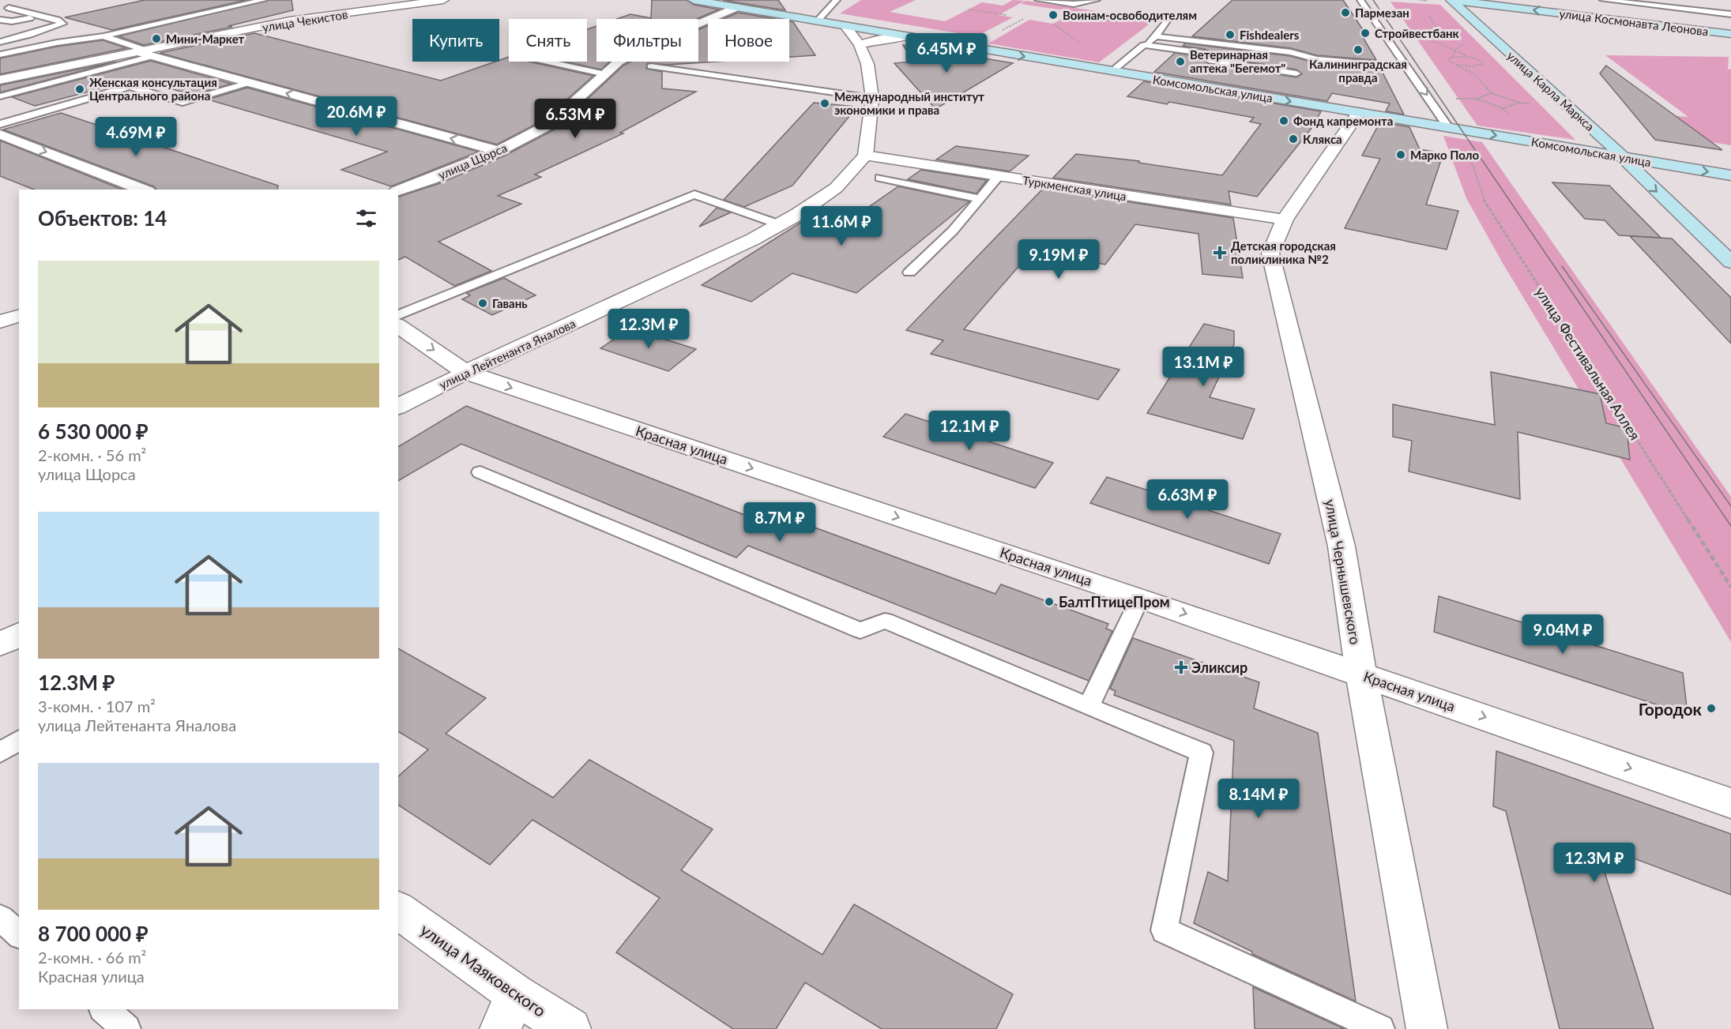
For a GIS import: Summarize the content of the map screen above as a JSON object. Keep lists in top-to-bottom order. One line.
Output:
{"streets":{"main road":["улица Космонавта Леонова","Комсомольская улица","улица Карла Маркса"],"street":["улица Чекистов","улица Щорса","Туркменская улица","улица Лейтенанта Яналова","Красная улица","улица Чернышевского","улица Маяковского"],"path":["улица Фестивальная Аллея"]},"crossings":[["улица Космонавта Леонова","улица Карла Маркса"],["Комсомольская улица","улица Карла Маркса"],["Комсомольская улица","улица Щорса"],["Комсомольская улица","улица Чернышевского"],["Туркменская улица","улица Лейтенанта Яналова"],["Туркменская улица","улица Чернышевского"],["улица Лейтенанта Яналова","Красная улица"],["Красная улица","улица Чернышевского"]],"one_way":["улица Космонавта Леонова","Комсомольская улица","Красная улица"],"places":{"other":["Пармезан","Воинам-освободителям","Стройвестбанк","Fishdealers","Мини-Маркет","Калининградская правда","Ветеринарная аптека \"Бегемот\"","Женская консультация Центрального района","Международный институт экономики и права","Фонд капремонта","Клякса","Марко Поло","Гавань","БалтПтицеПром","Городок"],"health":["Детская городская поликлиника №2","Эликсир"]},"page":{"chip":["Купить","Снять","Фильтры","Новое"],"price":["6.45M ₽","20.6M ₽","6.53M ₽","4.69M ₽","11.6M ₽","9.19M ₽","12.3M ₽","13.1M ₽","12.1M ₽","6.63M ₽","8.7M ₽","9.04M ₽","8.14M ₽","12.3M ₽"],"heading":"Объектов: 14","list":[{"name":"6 530 000 ₽","note":"2-комн. · 56 m² · улица Щорса"},{"name":"12.3M ₽","note":"3-комн. · 107 m² · улица Лейтенанта Яналова"},{"name":"8 700 000 ₽","note":"2-комн. · 66 m² · Красная улица"}]}}
